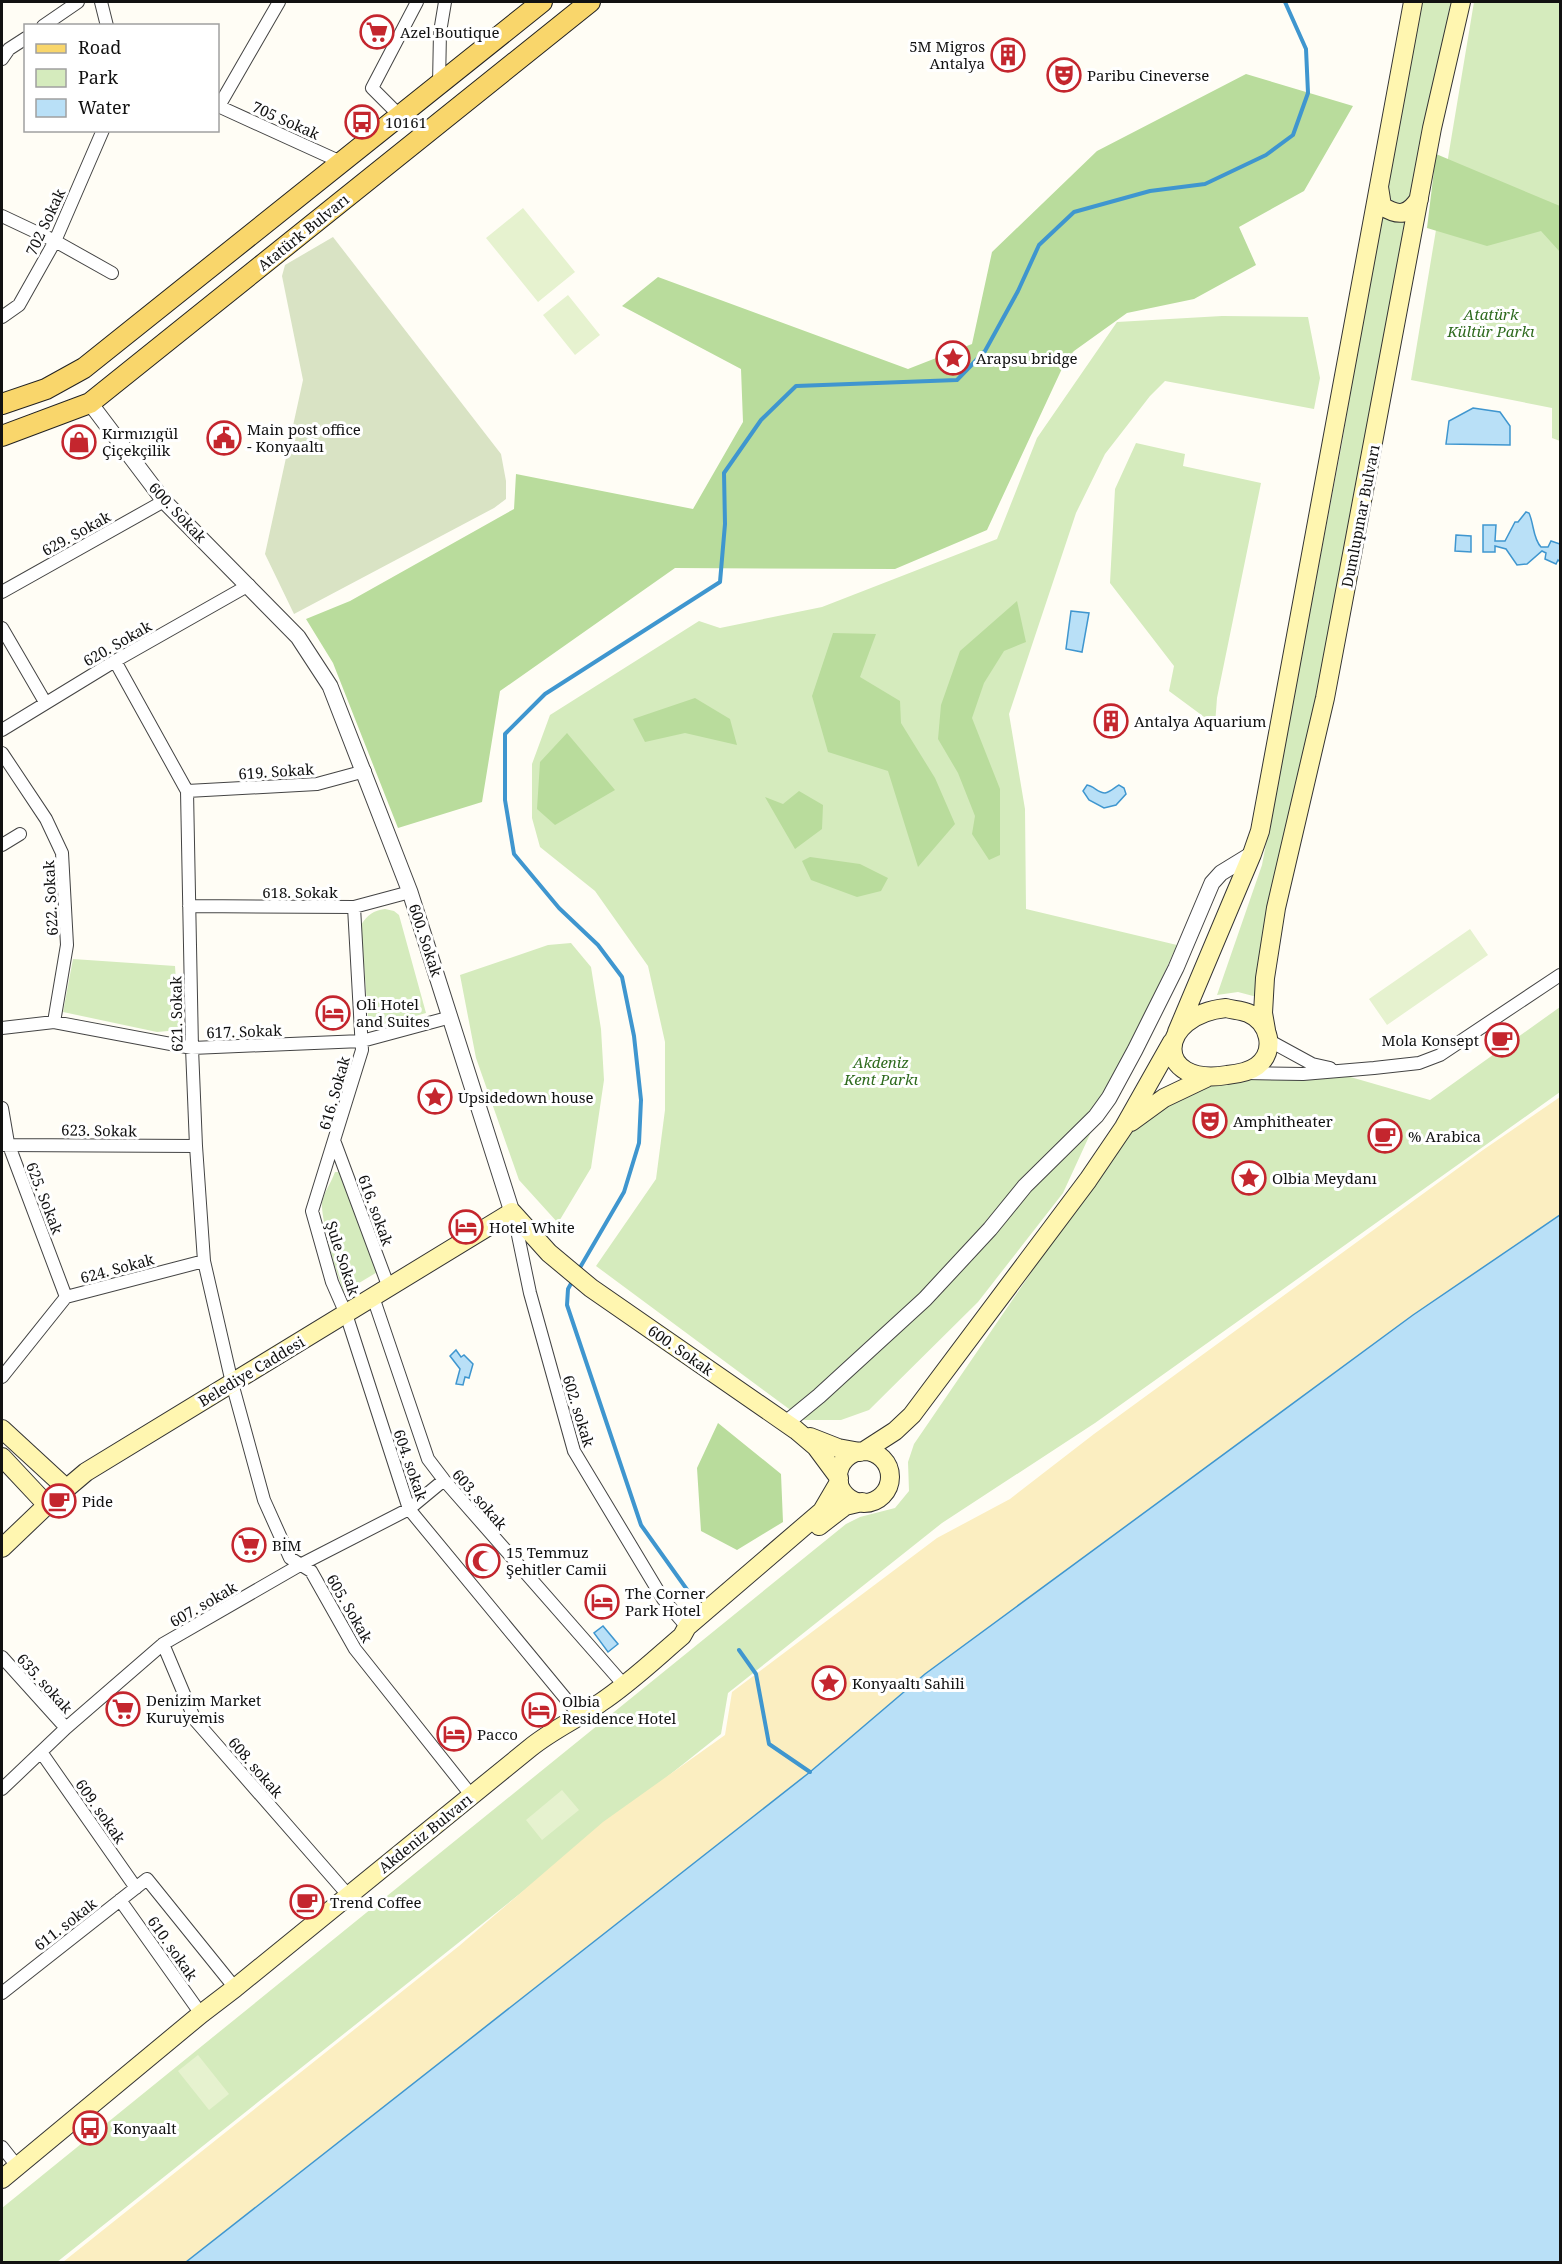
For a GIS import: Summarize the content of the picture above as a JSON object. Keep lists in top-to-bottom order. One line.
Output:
{"streets":{"main road":["Atatürk Bulvarı","600. Sokak","Dumlupınar Bulvarı","Belediye Caddesi","Akdeniz Bulvarı"],"street":["705 Sokak","702 Sokak","629. Sokak","620. Sokak","619. Sokak","618. Sokak","622. Sokak","621. Sokak","617. Sokak","616. Sokak","623. Sokak","625. Sokak","616. sokak","Şule Sokak","624. Sokak","602. sokak","604. sokak","603. sokak","607. sokak","605. Sokak","635. sokak","608. sokak","609. sokak","611. sokak","610. sokak"]},"crossings":[["705 Sokak","Atatürk Bulvarı"],["Atatürk Bulvarı","600. Sokak"],["600. Sokak","629. Sokak"],["600. Sokak","620. Sokak"],["600. Sokak","619. Sokak"],["600. Sokak","618. Sokak"],["600. Sokak","617. Sokak"],["600. Sokak","Belediye Caddesi"],["600. Sokak","602. sokak"],["620. Sokak","621. Sokak"],["619. Sokak","621. Sokak"],["618. Sokak","621. Sokak"],["618. Sokak","616. Sokak"],["622. Sokak","617. Sokak"],["621. Sokak","617. Sokak"],["621. Sokak","623. Sokak"],["621. Sokak","624. Sokak"],["621. Sokak","Belediye Caddesi"],["621. Sokak","605. Sokak"],["617. Sokak","616. Sokak"],["616. Sokak","616. sokak"],["616. Sokak","Şule Sokak"],["623. Sokak","625. Sokak"],["625. Sokak","624. Sokak"],["616. sokak","Şule Sokak"],["616. sokak","Belediye Caddesi"],["616. sokak","603. sokak"],["Şule Sokak","Belediye Caddesi"],["Şule Sokak","604. sokak"],["Belediye Caddesi","602. sokak"],["Belediye Caddesi","604. sokak"],["Belediye Caddesi","603. sokak"],["Belediye Caddesi","605. Sokak"],["602. sokak","Akdeniz Bulvarı"],["604. sokak","607. sokak"],["604. sokak","Akdeniz Bulvarı"],["603. sokak","607. sokak"],["603. sokak","Akdeniz Bulvarı"],["607. sokak","605. Sokak"],["607. sokak","635. sokak"],["607. sokak","608. sokak"],["607. sokak","609. sokak"],["605. Sokak","Akdeniz Bulvarı"],["608. sokak","Akdeniz Bulvarı"],["609. sokak","611. sokak"],["Akdeniz Bulvarı","611. sokak"],["Akdeniz Bulvarı","610. sokak"],["611. sokak","610. sokak"]],"parks":["Atatürk Kültür Parkı","Akdeniz Kent Parkı"],"places":{"supermarket":["Azel Boutique","BİM","Denizim Market Kuruyemis"],"building":["5M Migros Antalya","Antalya Aquarium"],"theatre":["Paribu Cineverse","Amphitheater"],"bus stop":["10161","Konyaalt"],"place":["Arapsu bridge","Upsidedown house","Olbia Meydanı","Konyaaltı Sahili"],"public building":["Main post office - Konyaaltı"],"shop":["Kırmızıgül Çiçekçilik"],"hotel":["Oli Hotel and Suites","Hotel White","The Corner Park Hotel","Olbia Residence Hotel","Pacco"],"cafe":["Mola Konsept","% Arabica","Pide","Trend Coffee"],"mosque":["15 Temmuz Şehitler Camii"]},"legend":["Road","Park","Water"]}
